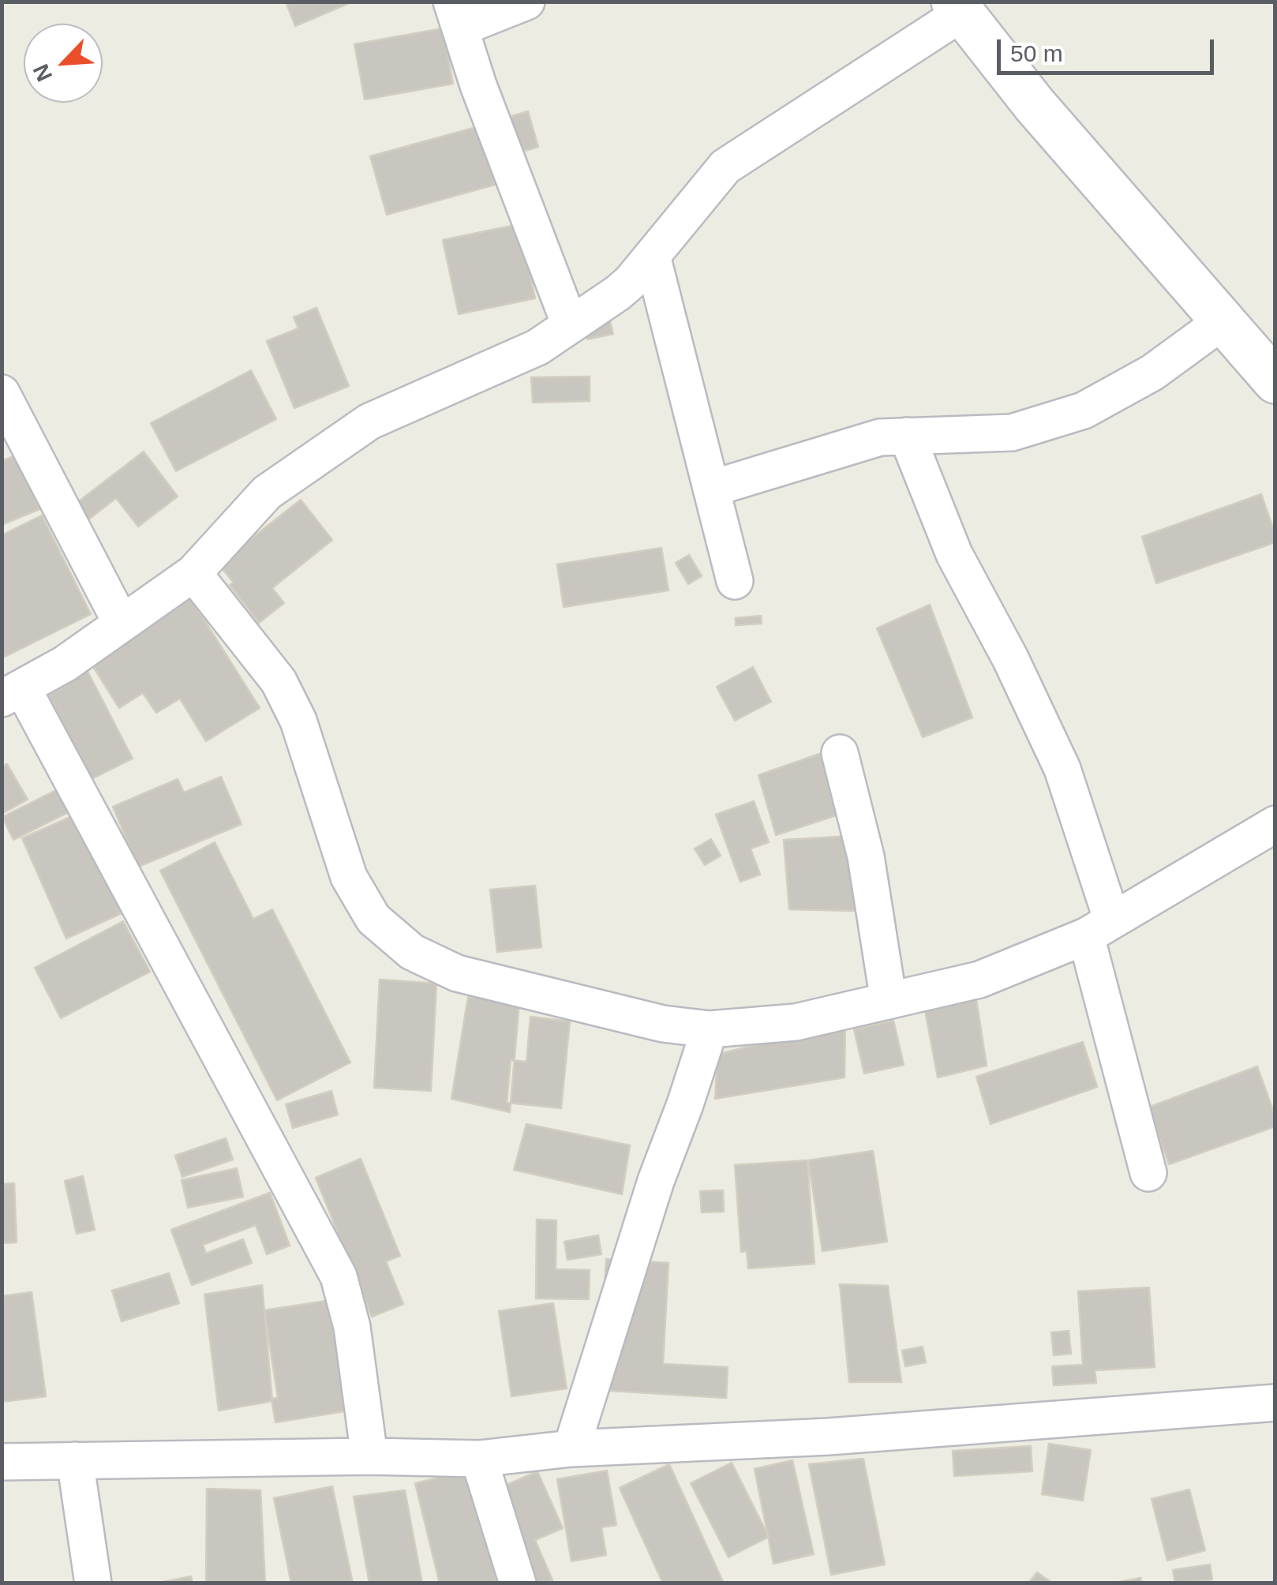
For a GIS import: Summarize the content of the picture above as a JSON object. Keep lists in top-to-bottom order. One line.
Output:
{"scale_bar":"50 m","north":"bottom left"}
